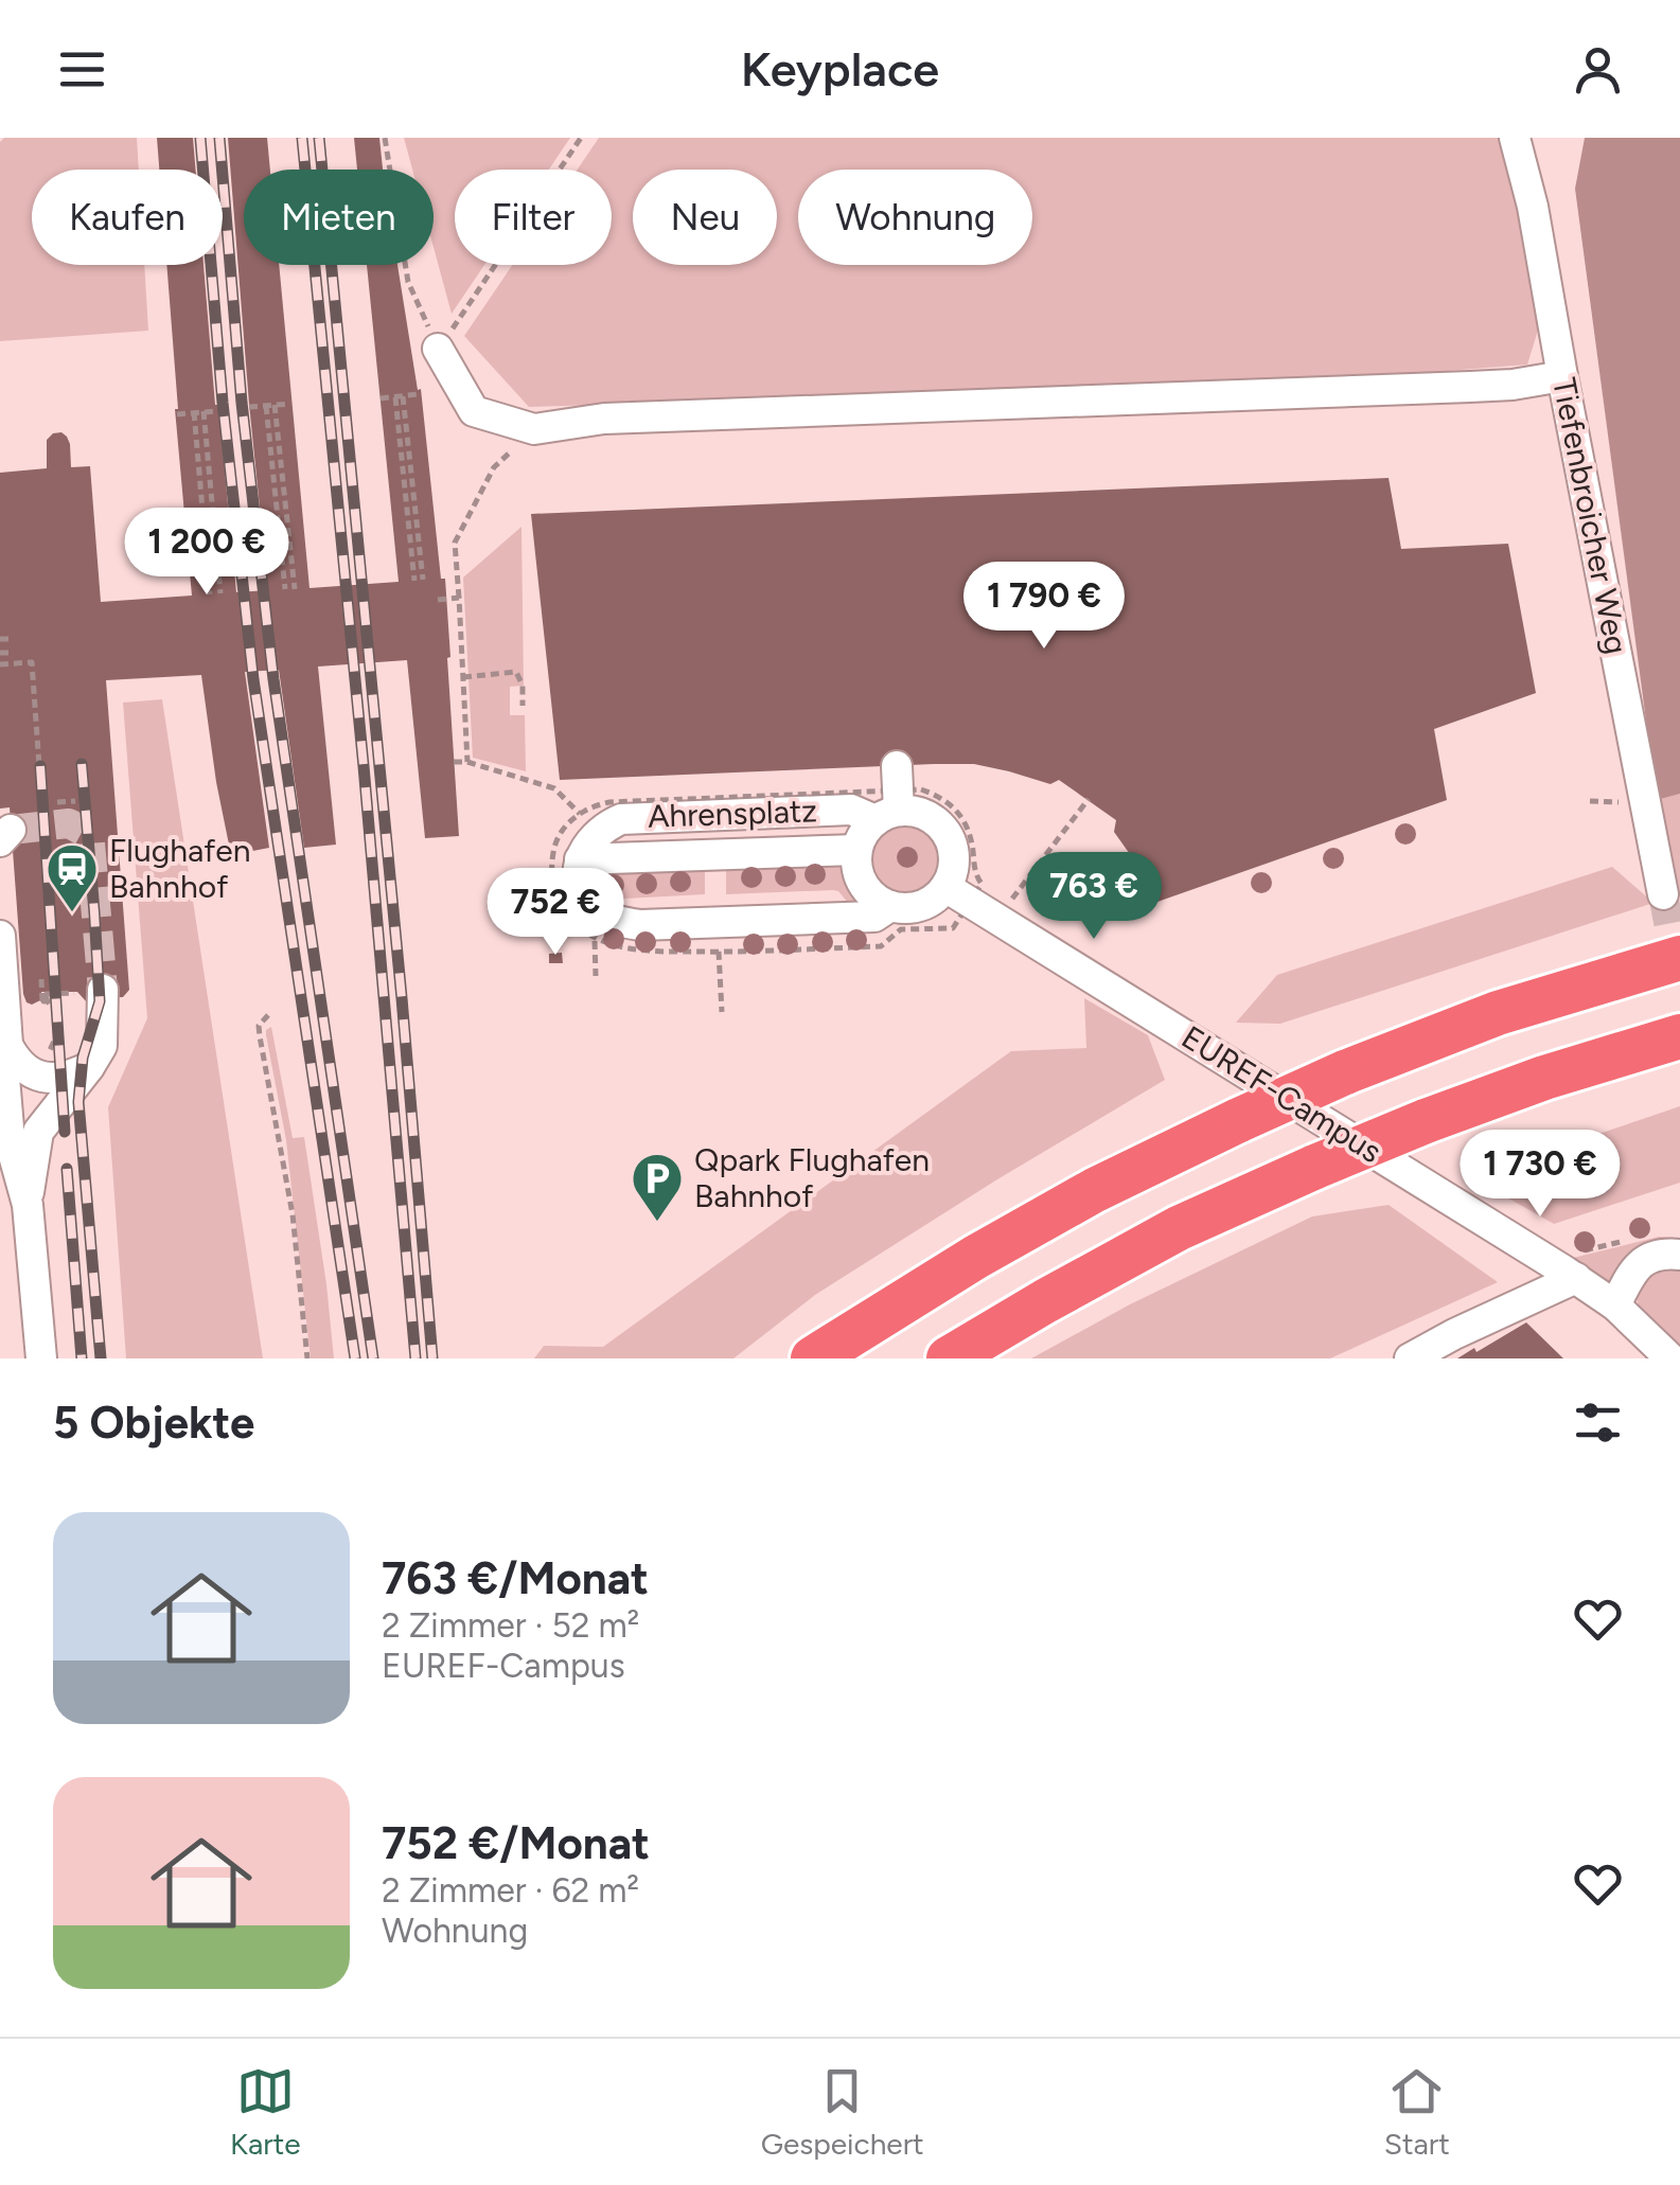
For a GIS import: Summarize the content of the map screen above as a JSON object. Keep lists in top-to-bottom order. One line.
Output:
{"streets":{"street":["Tiefenbroicher Weg","Ahrensplatz","EUREF-Campus"]},"crossings":[["Ahrensplatz","EUREF-Campus"]],"places":{"station":["Flughafen Bahnhof"],"parking":["Qpark Flughafen Bahnhof"]},"page":{"header":"Keyplace","chip":["Kaufen","Mieten","Filter","Neu","Wohnung"],"price":["1 200 €","1 790 €","763 €","752 €","1 730 €"],"heading":"5 Objekte","list":[{"name":"763 €/Monat","note":"2 Zimmer · 52 m² · EUREF-Campus"},{"name":"752 €/Monat","note":"2 Zimmer · 62 m² · Wohnung"}],"tabs":["Karte","Gespeichert","Start"]}}
